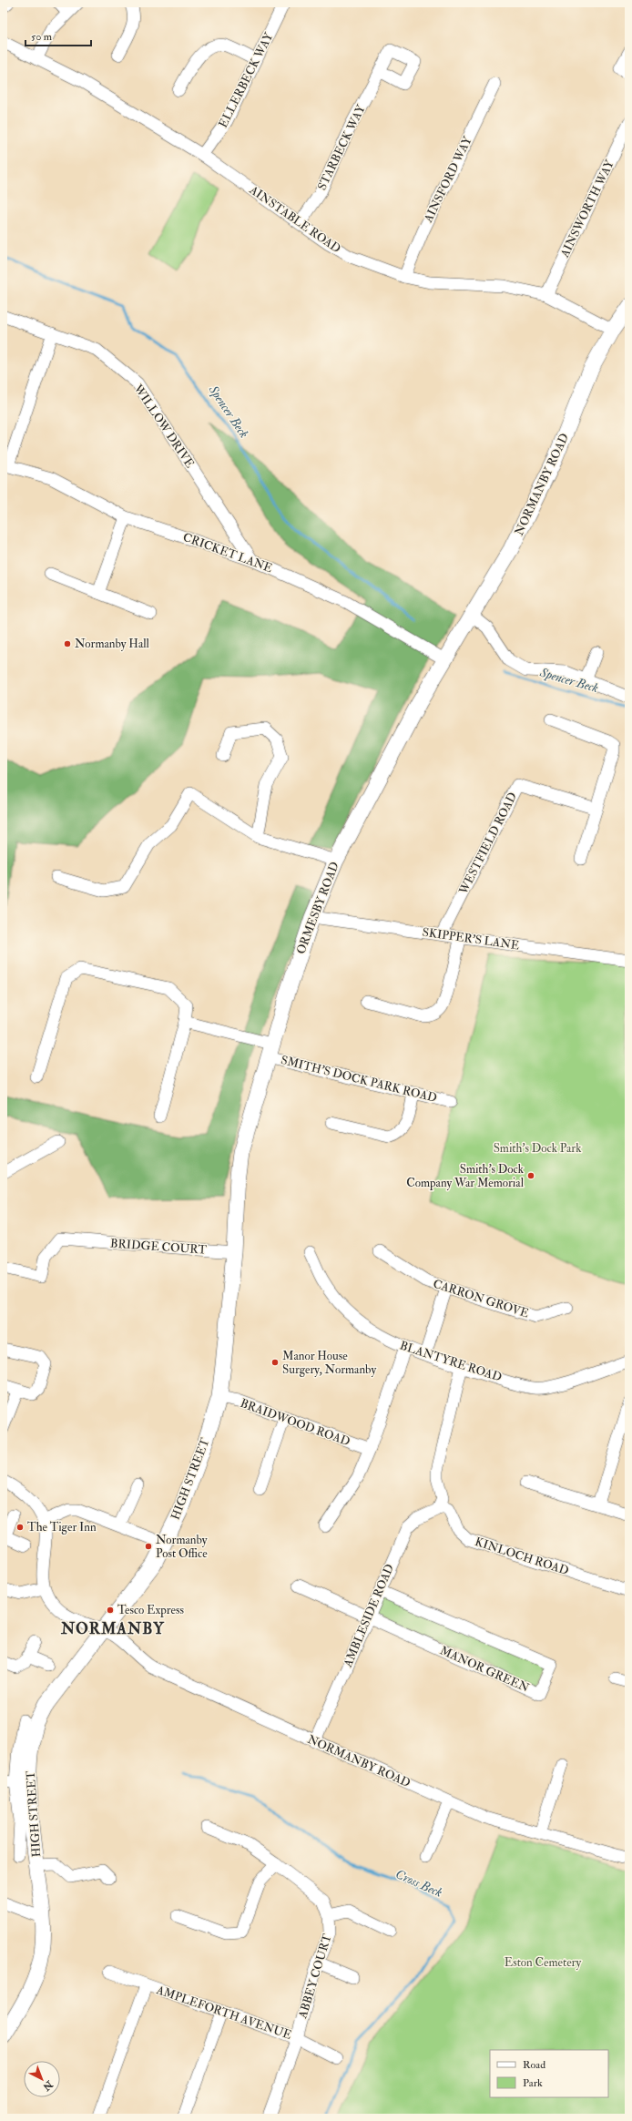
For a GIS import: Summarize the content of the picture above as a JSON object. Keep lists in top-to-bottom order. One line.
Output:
{"streets":{"main road":["NORMANBY ROAD","ORMESBY ROAD","HIGH STREET"],"street":["ELLERBECK WAY","STARBECK WAY","AINSFORD WAY","AINSWORTH WAY","AINSTABLE ROAD","WILLOW DRIVE","CRICKET LANE","WESTFIELD ROAD","SKIPPER'S LANE","SMITH'S DOCK PARK ROAD","BRIDGE COURT","CARRON GROVE","BLANTYRE ROAD","BRAIDWOOD ROAD","KINLOCH ROAD","AMBLESIDE ROAD","MANOR GREEN","ABBEY COURT","AMPLEFORTH AVENUE"]},"crossings":[["ELLERBECK WAY","AINSTABLE ROAD"],["STARBECK WAY","AINSTABLE ROAD"],["AINSFORD WAY","AINSTABLE ROAD"],["AINSWORTH WAY","AINSTABLE ROAD"],["AINSTABLE ROAD","NORMANBY ROAD"],["WILLOW DRIVE","CRICKET LANE"],["NORMANBY ROAD","CRICKET LANE"],["NORMANBY ROAD","ORMESBY ROAD"],["NORMANBY ROAD","HIGH STREET"],["NORMANBY ROAD","AMBLESIDE ROAD"],["CRICKET LANE","ORMESBY ROAD"],["WESTFIELD ROAD","SKIPPER'S LANE"],["ORMESBY ROAD","SKIPPER'S LANE"],["ORMESBY ROAD","SMITH'S DOCK PARK ROAD"],["ORMESBY ROAD","HIGH STREET"],["BRIDGE COURT","HIGH STREET"],["BRAIDWOOD ROAD","HIGH STREET"],["KINLOCH ROAD","AMBLESIDE ROAD"],["AMBLESIDE ROAD","MANOR GREEN"],["ABBEY COURT","AMPLEFORTH AVENUE"]],"districts":["NORMANBY"],"water":["Spencer Beck","Cross Beck"],"parks":["Smith's Dock Park","Eston Cemetery"],"places":["Normanby Hall","Smith's Dock Company War Memorial","Manor House Surgery, Normanby","The Tiger Inn","Normanby Post Office","Tesco Express"],"legend":["Road","Park"],"scale_bar":"50 m","north":"bottom right"}
